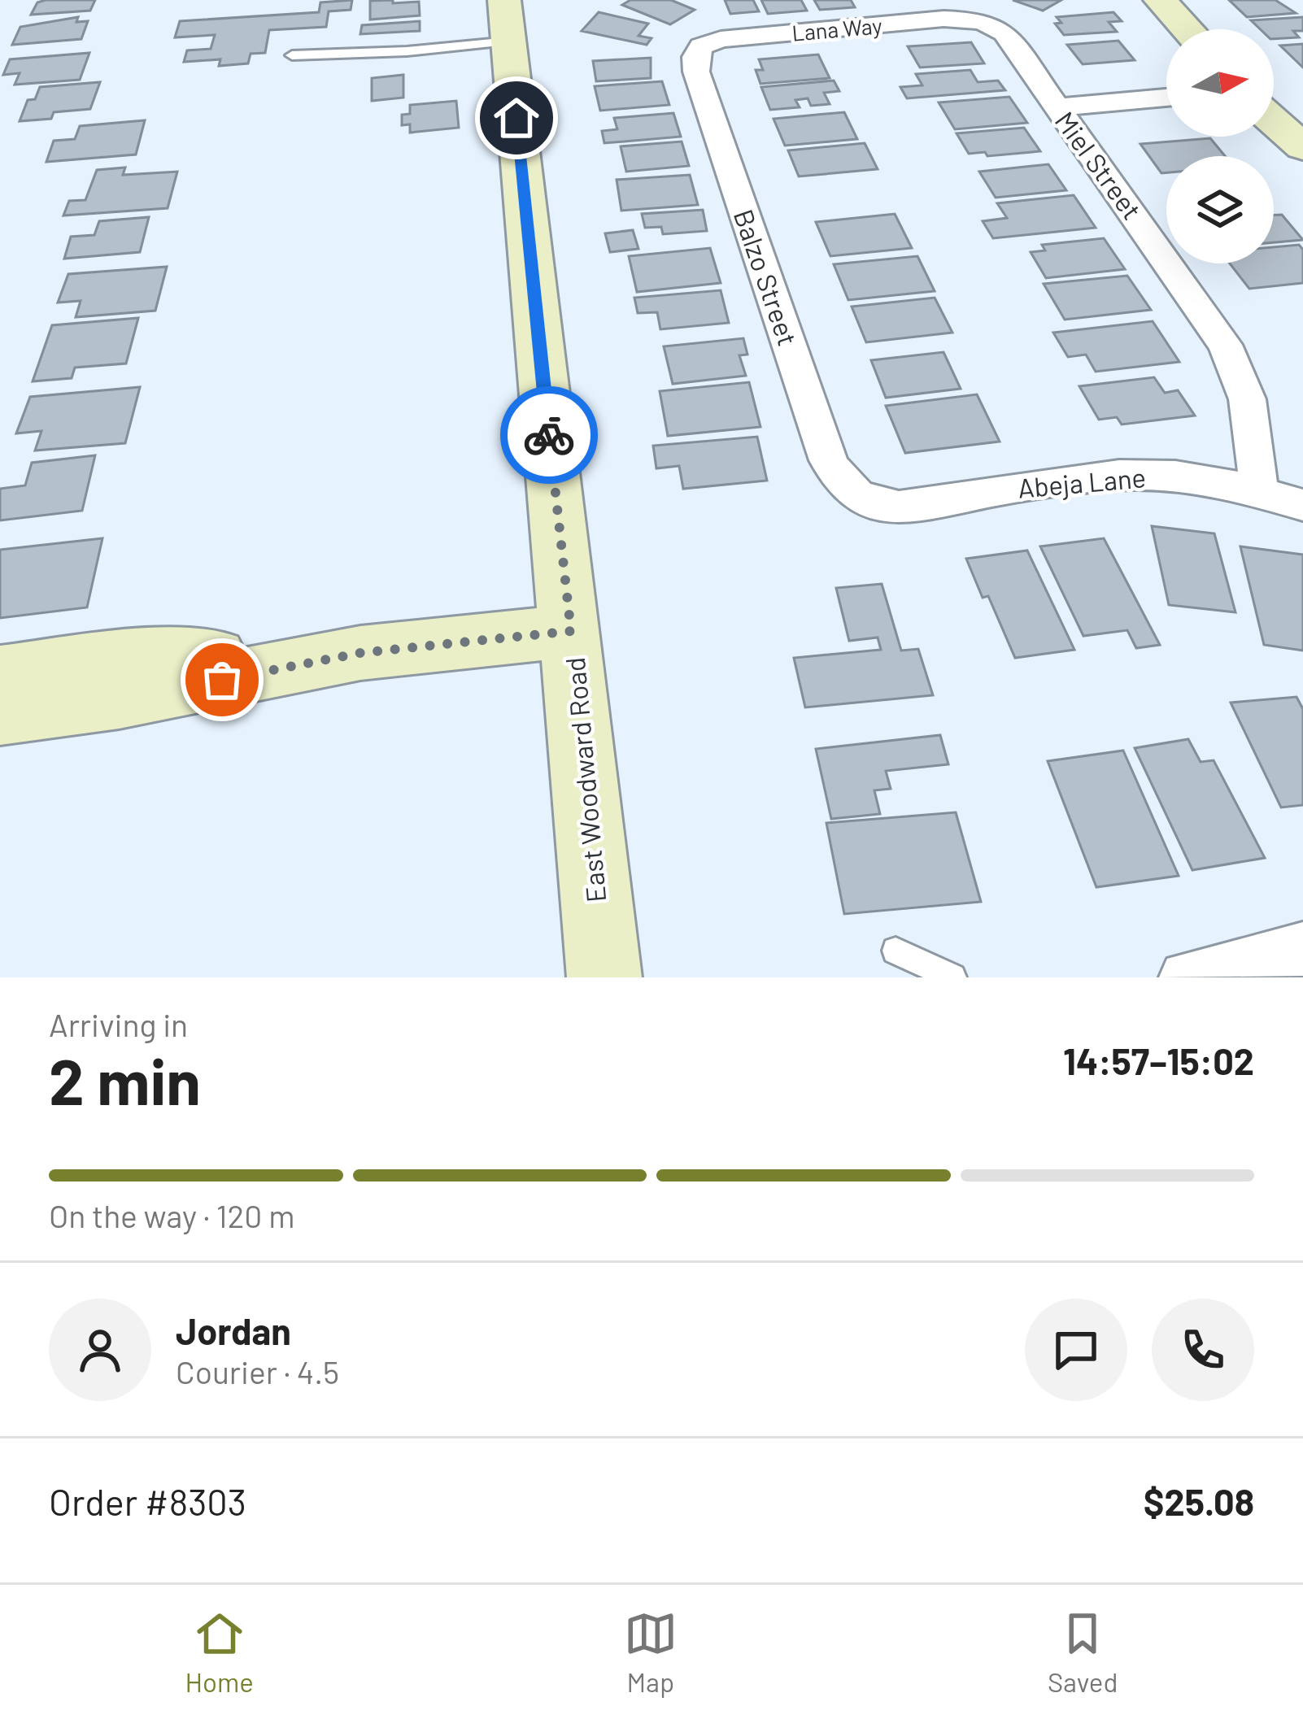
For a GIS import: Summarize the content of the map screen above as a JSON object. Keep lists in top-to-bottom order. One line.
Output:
{"streets":{"street":["Lana Way","Miel Street","Balzo Street","Abeja Lane","East Woodward Road"]},"crossings":[["Lana Way","Miel Street"],["Lana Way","Balzo Street"],["Miel Street","Abeja Lane"],["Balzo Street","Abeja Lane"]],"north":"right","page":{"heading":["2 min","Arriving in","14:57–15:02"],"panel":["Jordan","Courier · 4.5","Order #8303","$25.08"],"bar":"On the way · 120 m","tabs":["Home","Map","Saved"]}}
